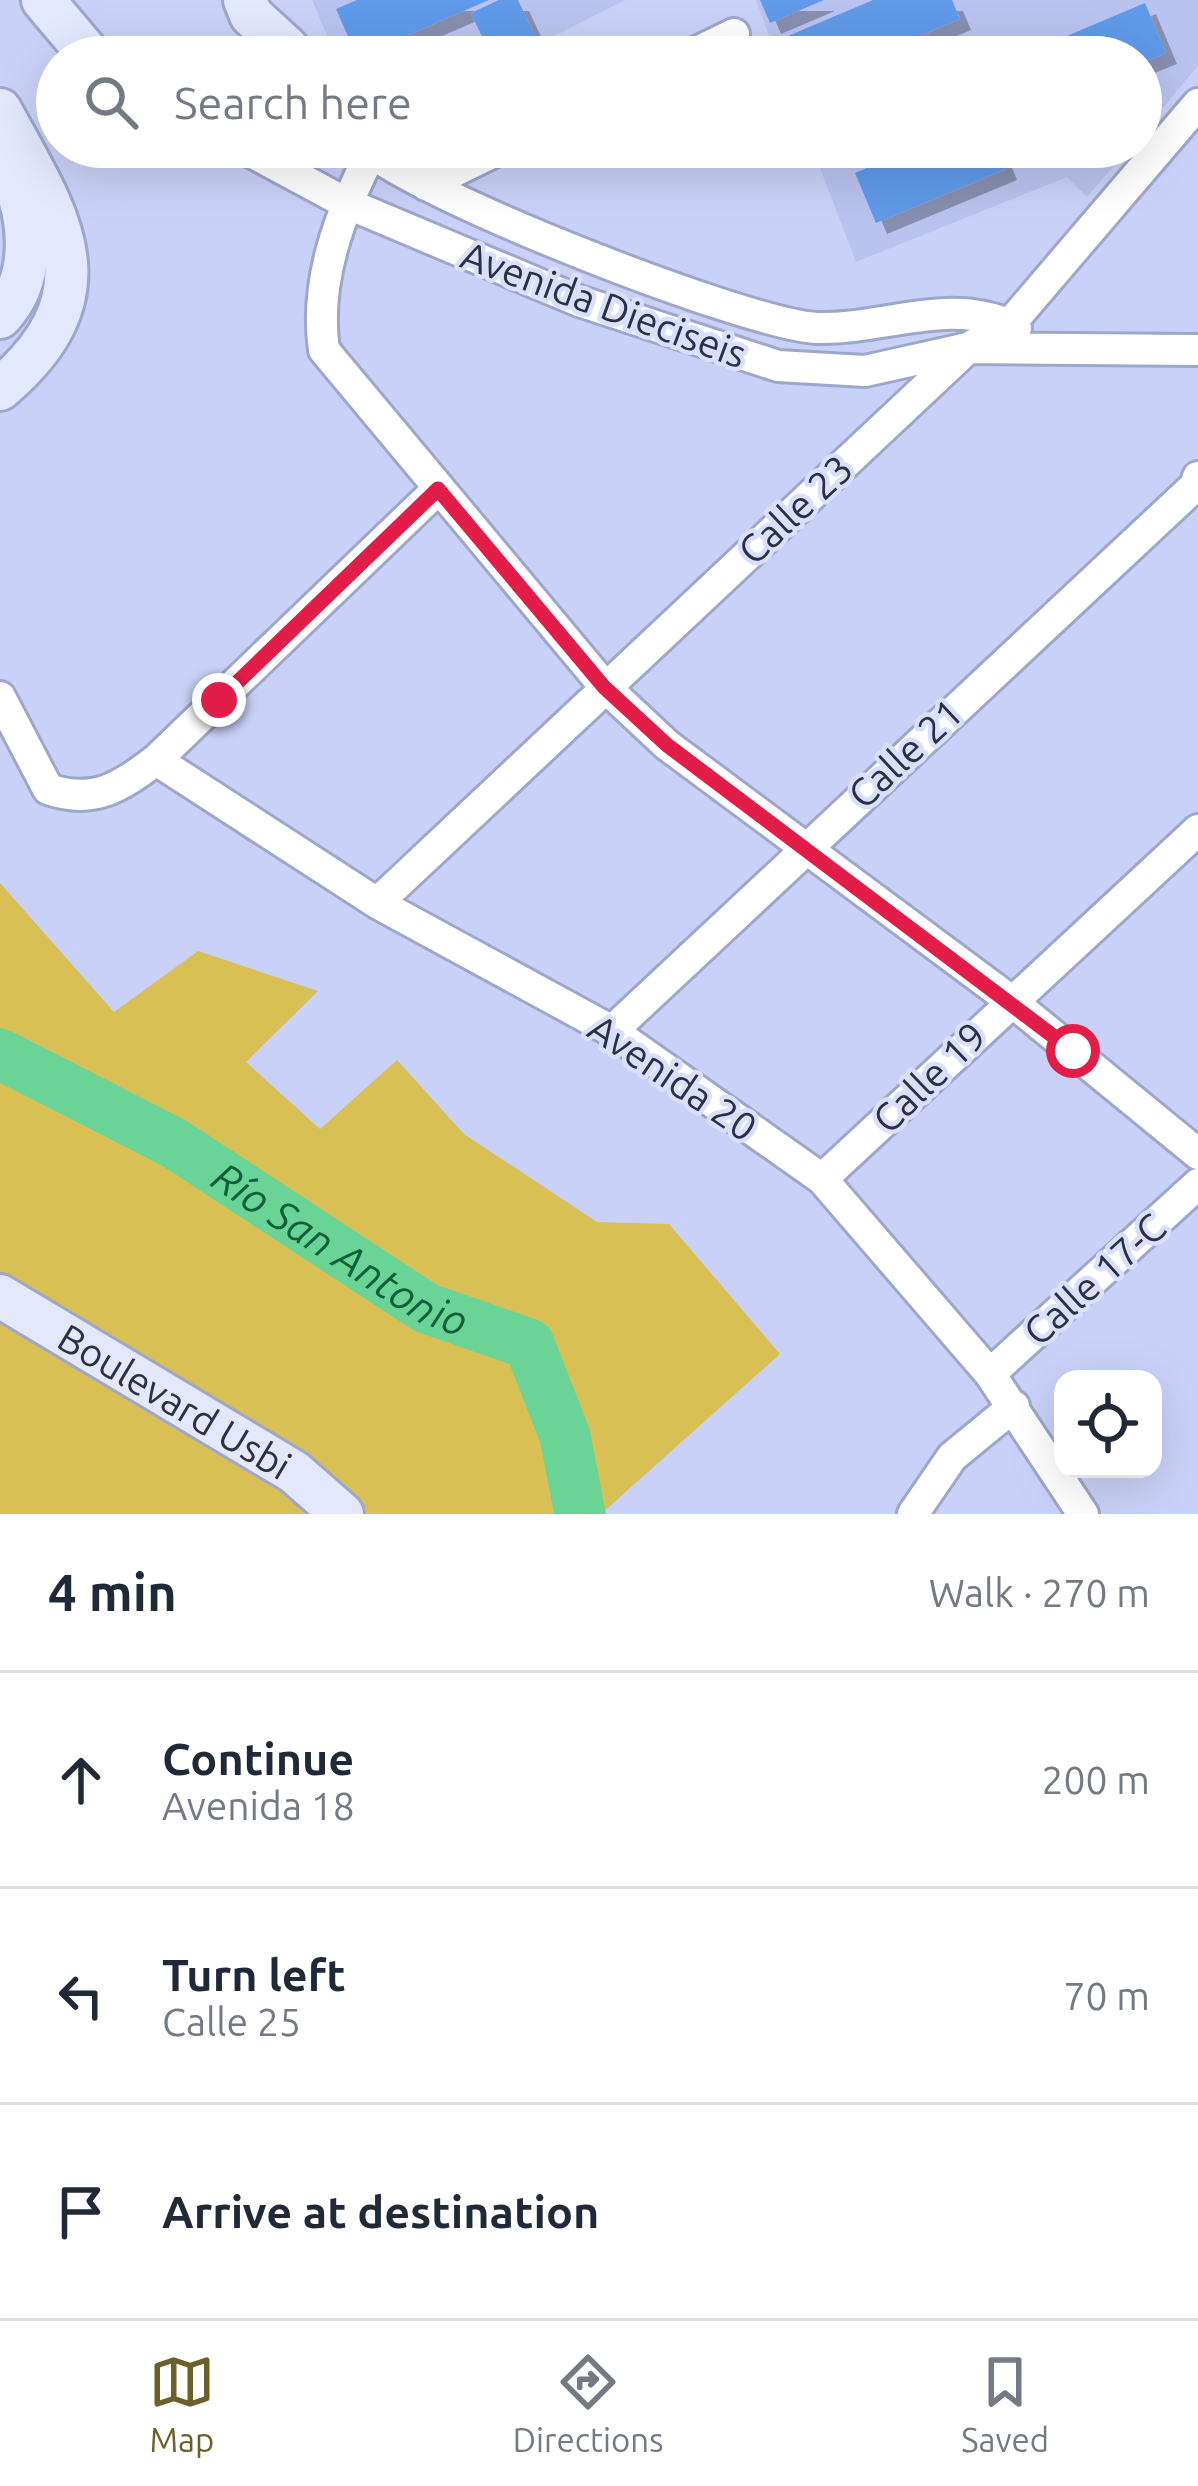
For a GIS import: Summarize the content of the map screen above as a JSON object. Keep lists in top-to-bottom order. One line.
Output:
{"streets":{"street":["Avenida Dieciseis","Calle 23","Calle 21","Avenida 20","Calle 19","Calle 17-C","Boulevard Usbi"]},"crossings":[["Avenida Dieciseis","Calle 23"],["Calle 23","Avenida 20"],["Calle 21","Avenida 20"],["Avenida 20","Calle 19"],["Avenida 20","Calle 17-C"]],"water":["Río San Antonio"],"page":{"search":"Search here","heading":["4 min","Walk · 270 m"],"list":[["Continue","Avenida 18","200 m"],["Turn left","Calle 25","70 m"],"Arrive at destination"],"nav":["Map","Directions","Saved"]}}
